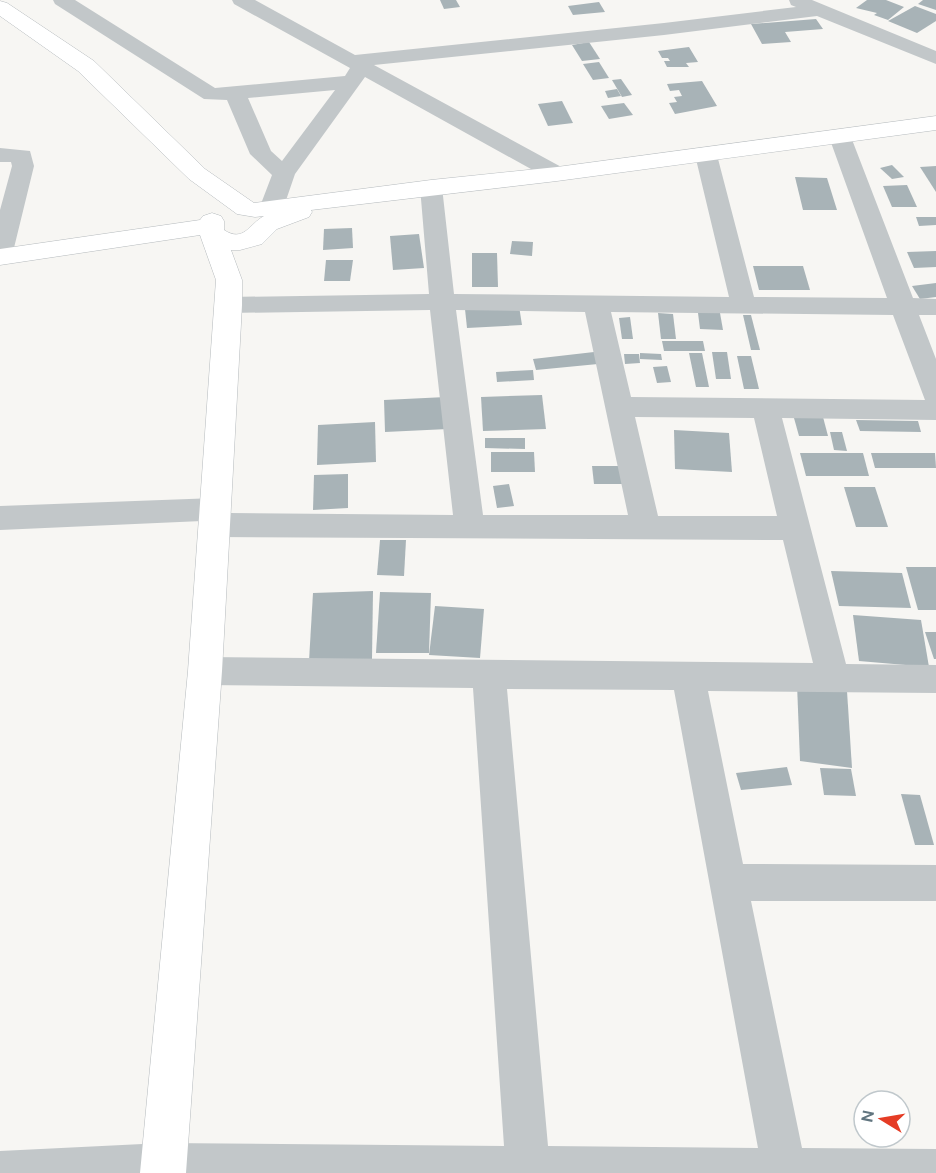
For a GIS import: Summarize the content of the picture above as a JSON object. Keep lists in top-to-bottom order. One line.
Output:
{"north":"left"}
